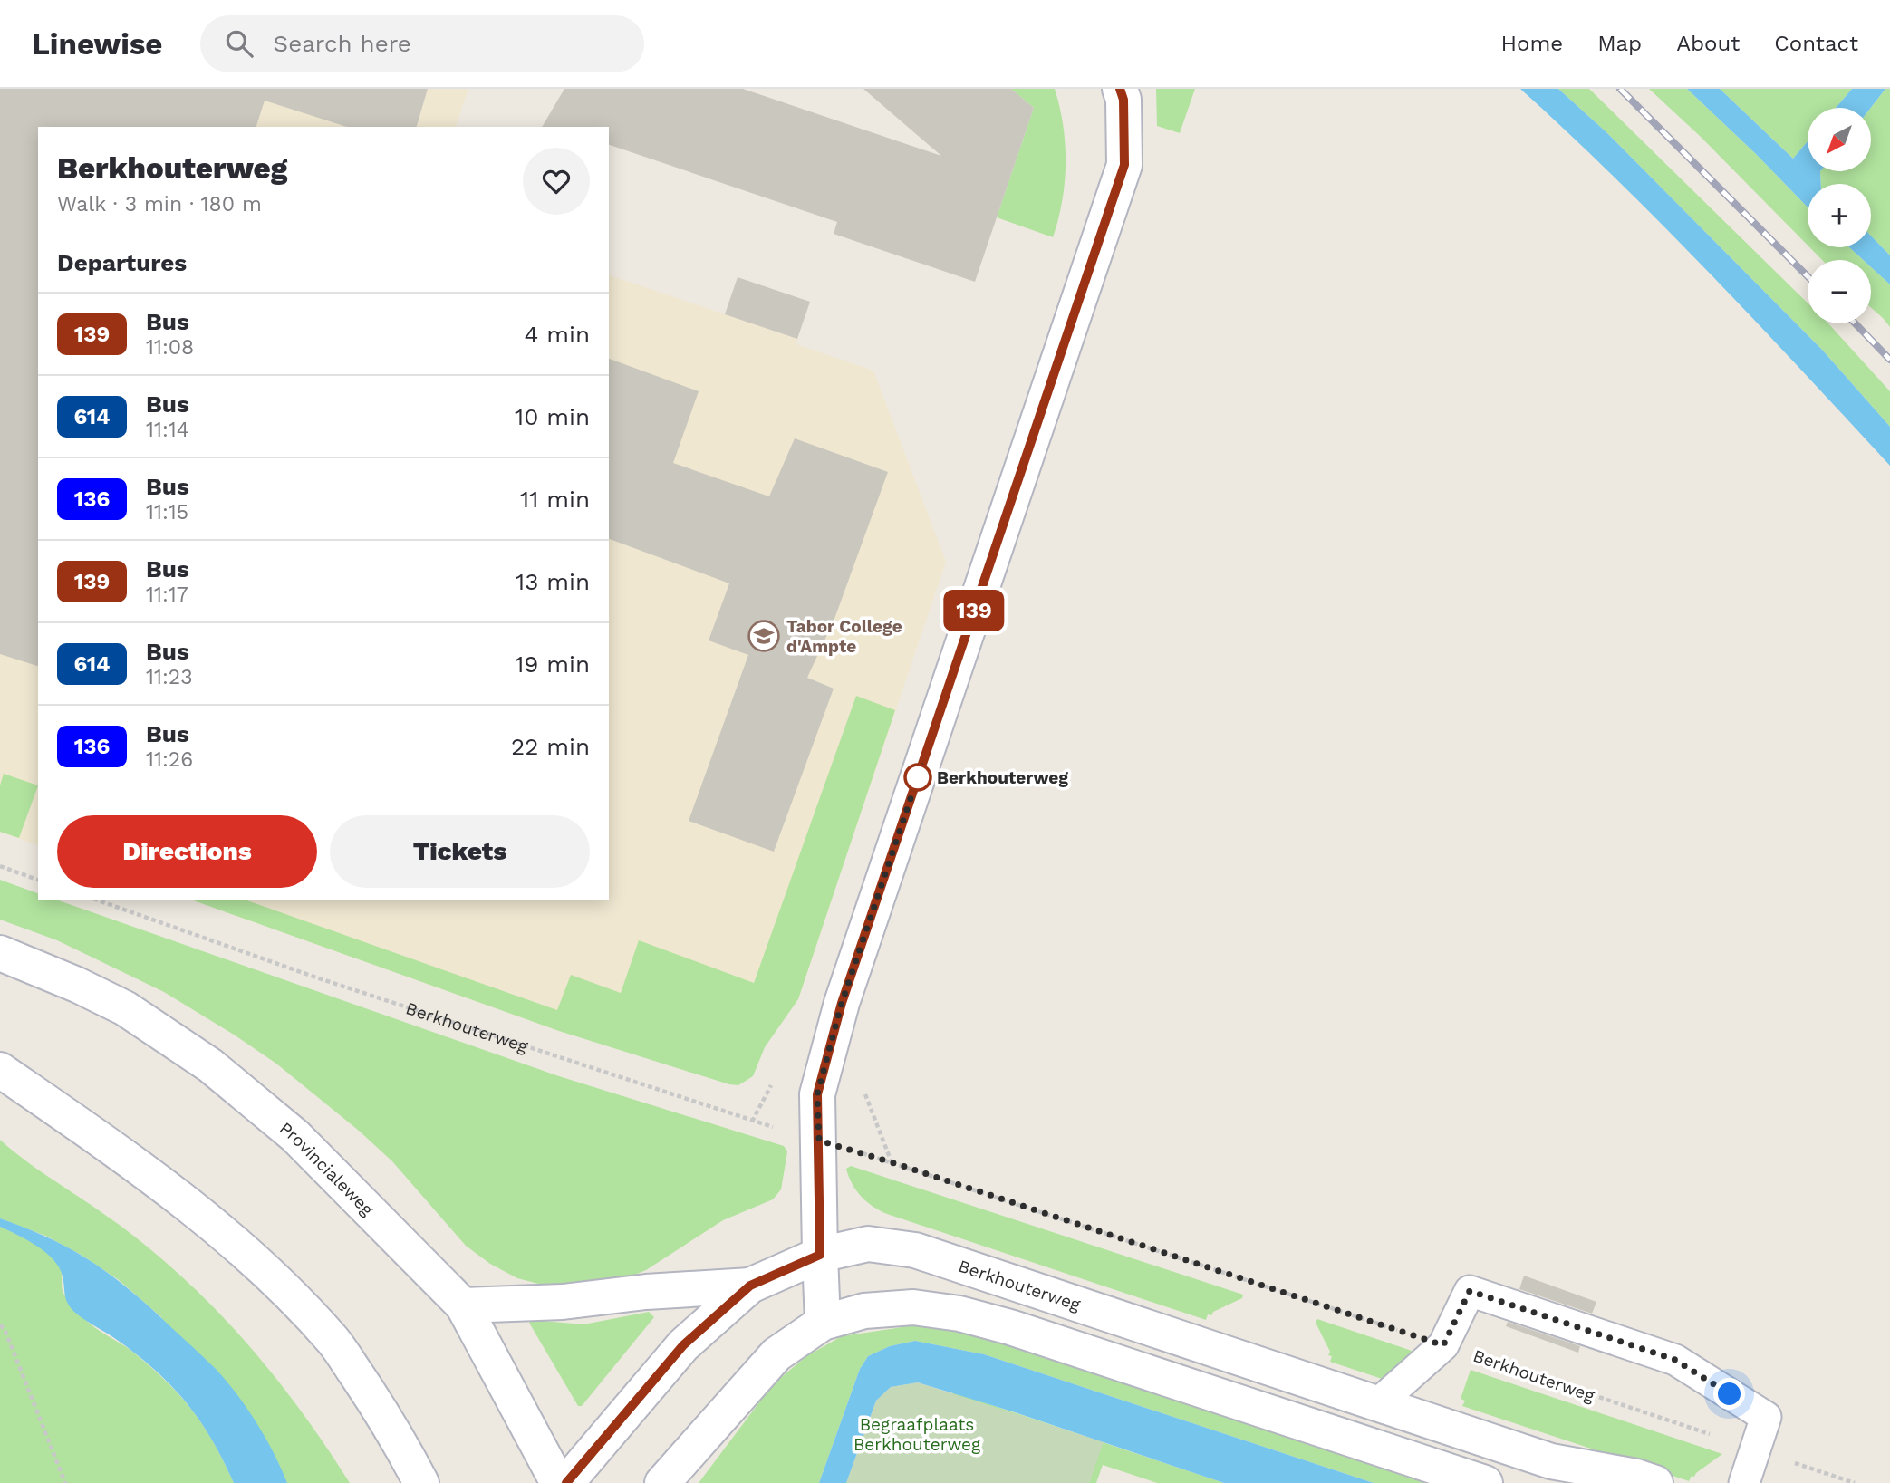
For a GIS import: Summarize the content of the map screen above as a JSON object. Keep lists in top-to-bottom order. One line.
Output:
{"streets":{"main road":["Berkhouterweg","Provincialeweg"]},"parks":["Begraafplaats Berkhouterweg"],"places":{"school or university":["Tabor College d'Ampte"],"other":["Berkhouterweg"]},"lines":["bus line 139"],"north":"bottom left","page":{"header":"Linewise","search":"Search here","nav":["Home","Map","About","Contact"],"on_map":"139","map_buttons":["+","−"],"heading":[["Berkhouterweg","Walk · 3 min · 180 m"],"Departures"],"list":[{"mark":"139","name":"Bus","note":"11:08","value":"4 min"},{"mark":"614","name":"Bus","note":"11:14","value":"10 min"},{"mark":"136","name":"Bus","note":"11:15","value":"11 min"},{"mark":"139","name":"Bus","note":"11:17","value":"13 min"},{"mark":"614","name":"Bus","note":"11:23","value":"19 min"},{"mark":"136","name":"Bus","note":"11:26","value":"22 min"}],"buttons":["Directions","Tickets"]}}
